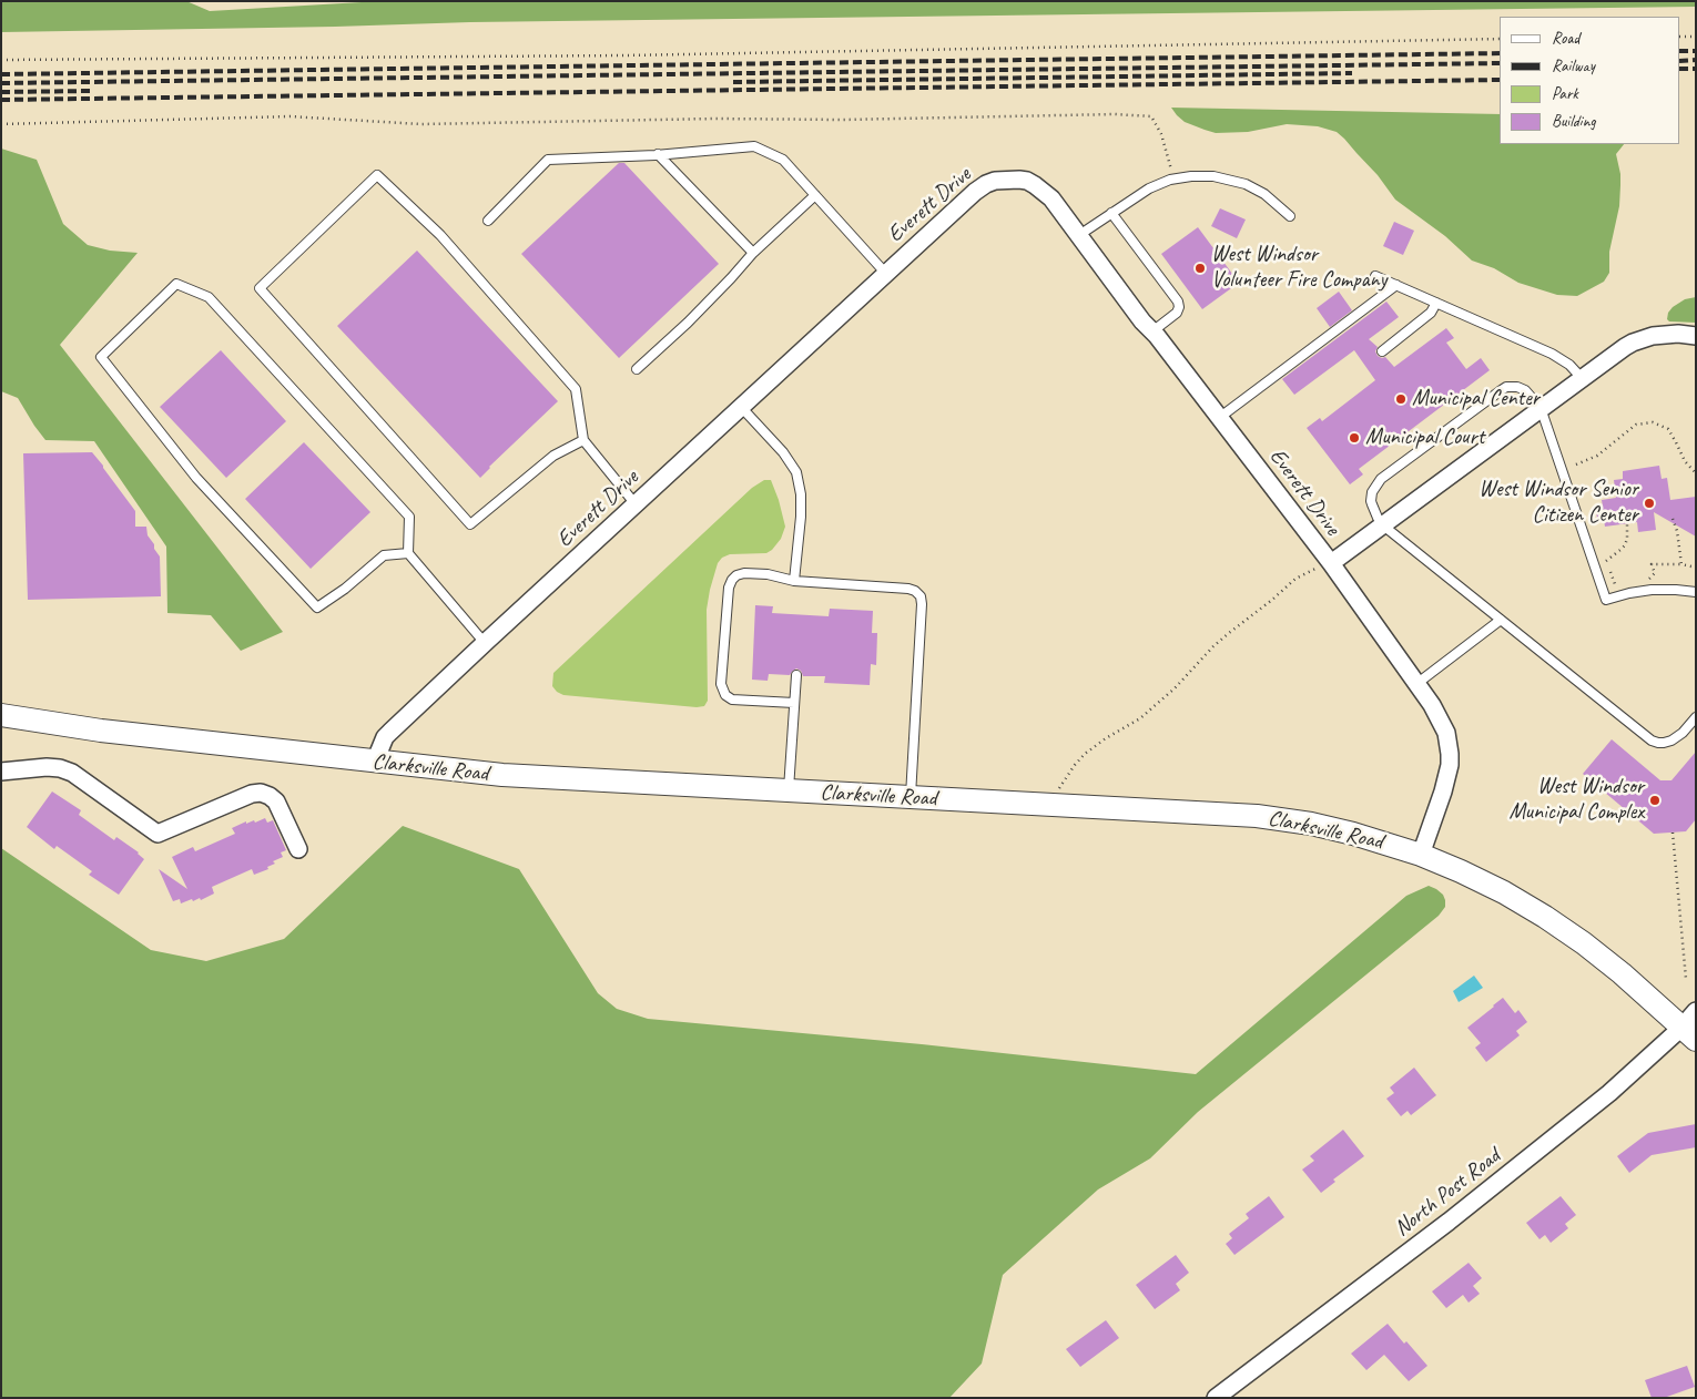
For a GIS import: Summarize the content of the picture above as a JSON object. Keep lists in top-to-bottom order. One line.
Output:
{"streets":{"street":["Everett Drive","Clarksville Road","North Post Road"]},"crossings":[["Everett Drive","Clarksville Road"],["Clarksville Road","North Post Road"]],"places":["West Windsor Volunteer Fire Company","Municipal Center","Municipal Court","West Windsor Senior Citizen Center","West Windsor Municipal Complex"],"legend":["Road","Railway","Park","Building"]}
